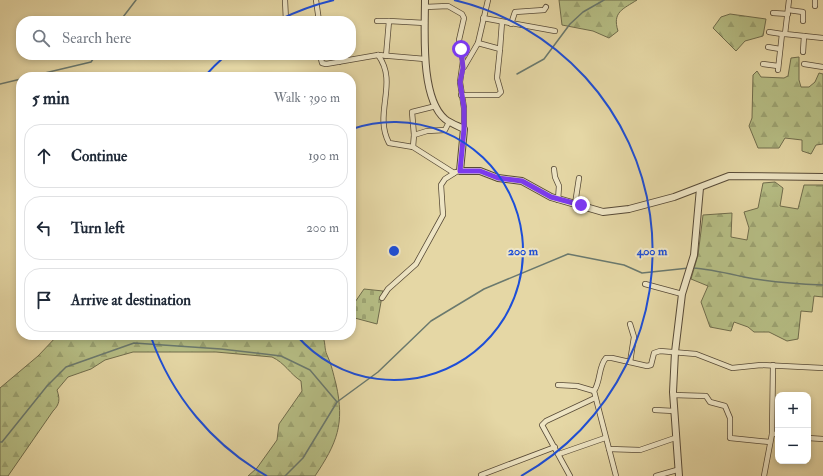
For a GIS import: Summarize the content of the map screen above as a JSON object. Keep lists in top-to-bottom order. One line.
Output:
{"page":{"search":"Search here","heading":["5 min","Walk · 390 m"],"list":[["Continue","190 m"],["Turn left","200 m"],"Arrive at destination"],"map_buttons":["+","−"]},"rings":["200 m","400 m"]}
